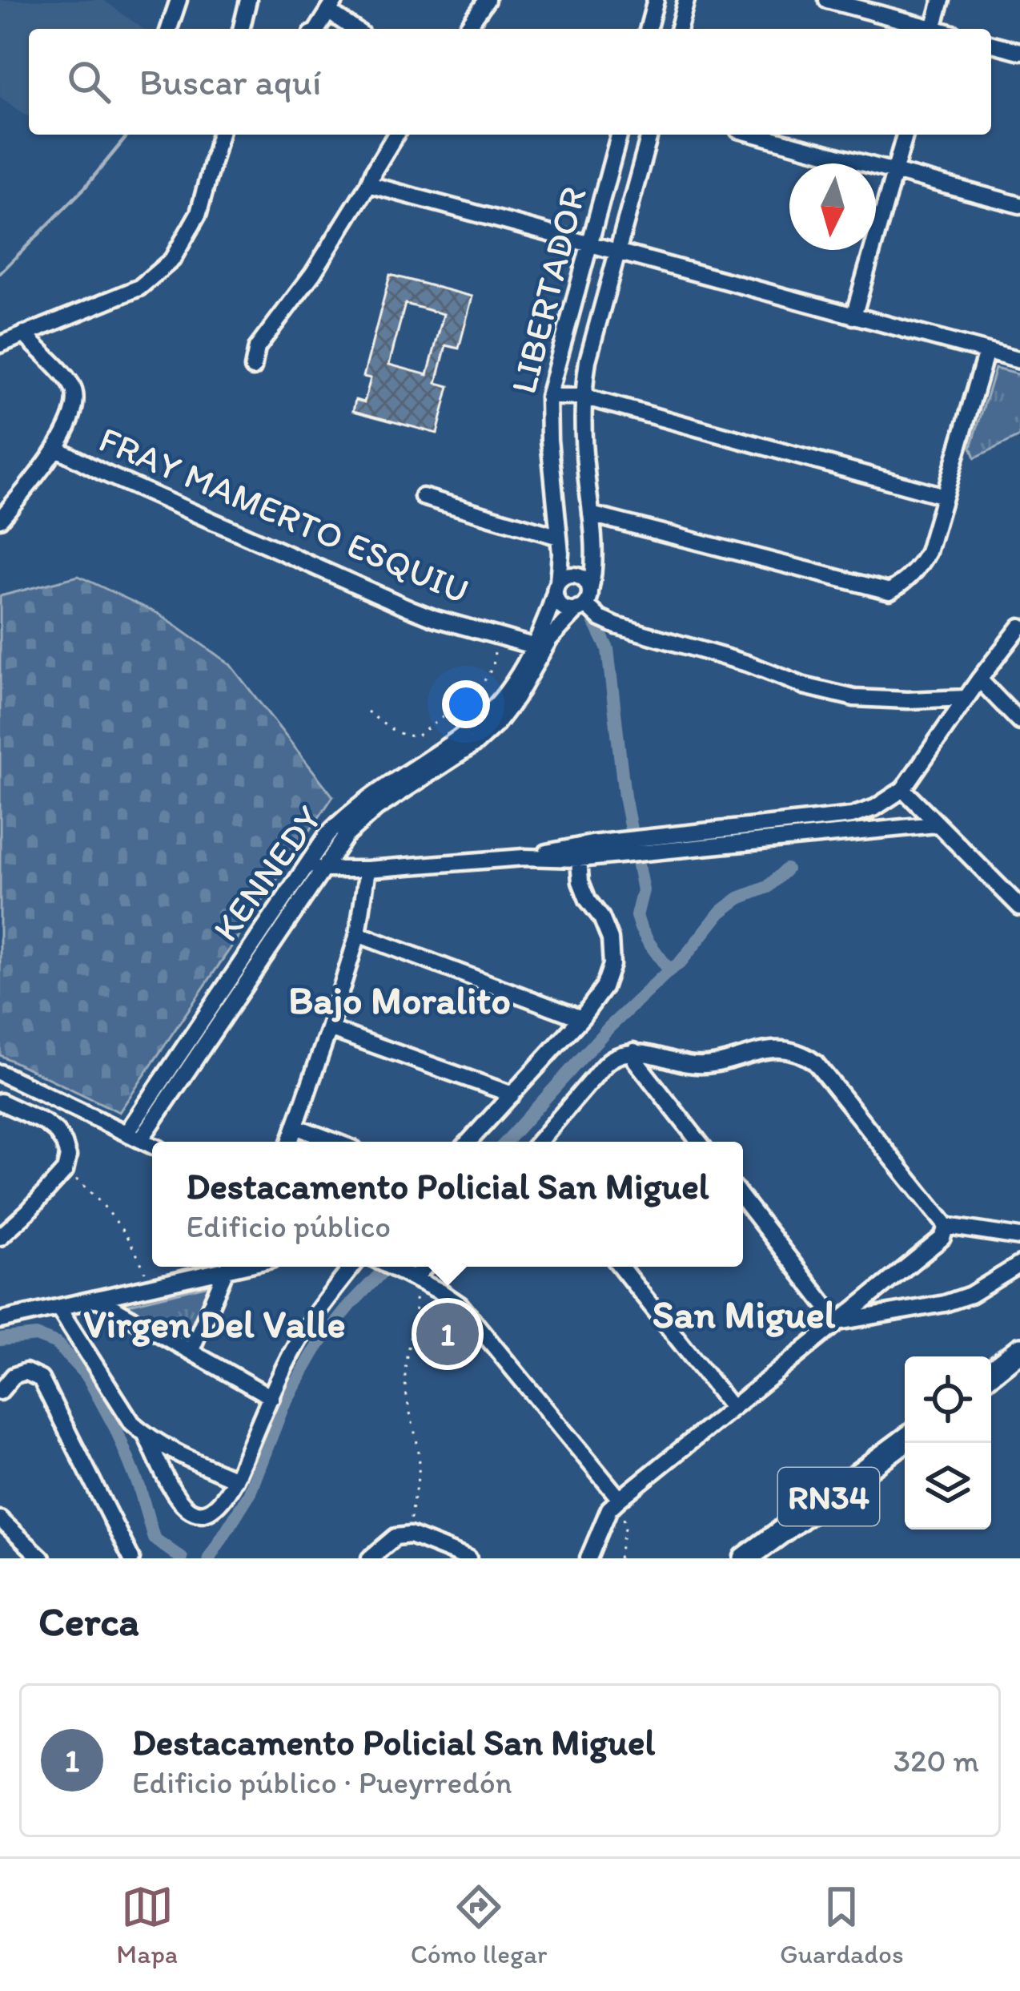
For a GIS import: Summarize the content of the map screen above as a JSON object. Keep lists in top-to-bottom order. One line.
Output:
{"streets":{"highway":["RN34"],"street":["LIBERTADOR","FRAY MAMERTO ESQUIU","KENNEDY"]},"crossings":[["LIBERTADOR","KENNEDY"],["FRAY MAMERTO ESQUIU","KENNEDY"]],"districts":["Bajo Moralito","San Miguel","Virgen Del Valle"],"north":"bottom","page":{"search":"Buscar aquí","popup":["Destacamento Policial San Miguel","Edificio público"],"pins":"1","heading":"Cerca","list":[{"mark":"1","name":"Destacamento Policial San Miguel","note":"Edificio público · Pueyrredón","value":"320 m"}],"nav":["Mapa","Cómo llegar","Guardados"]}}
